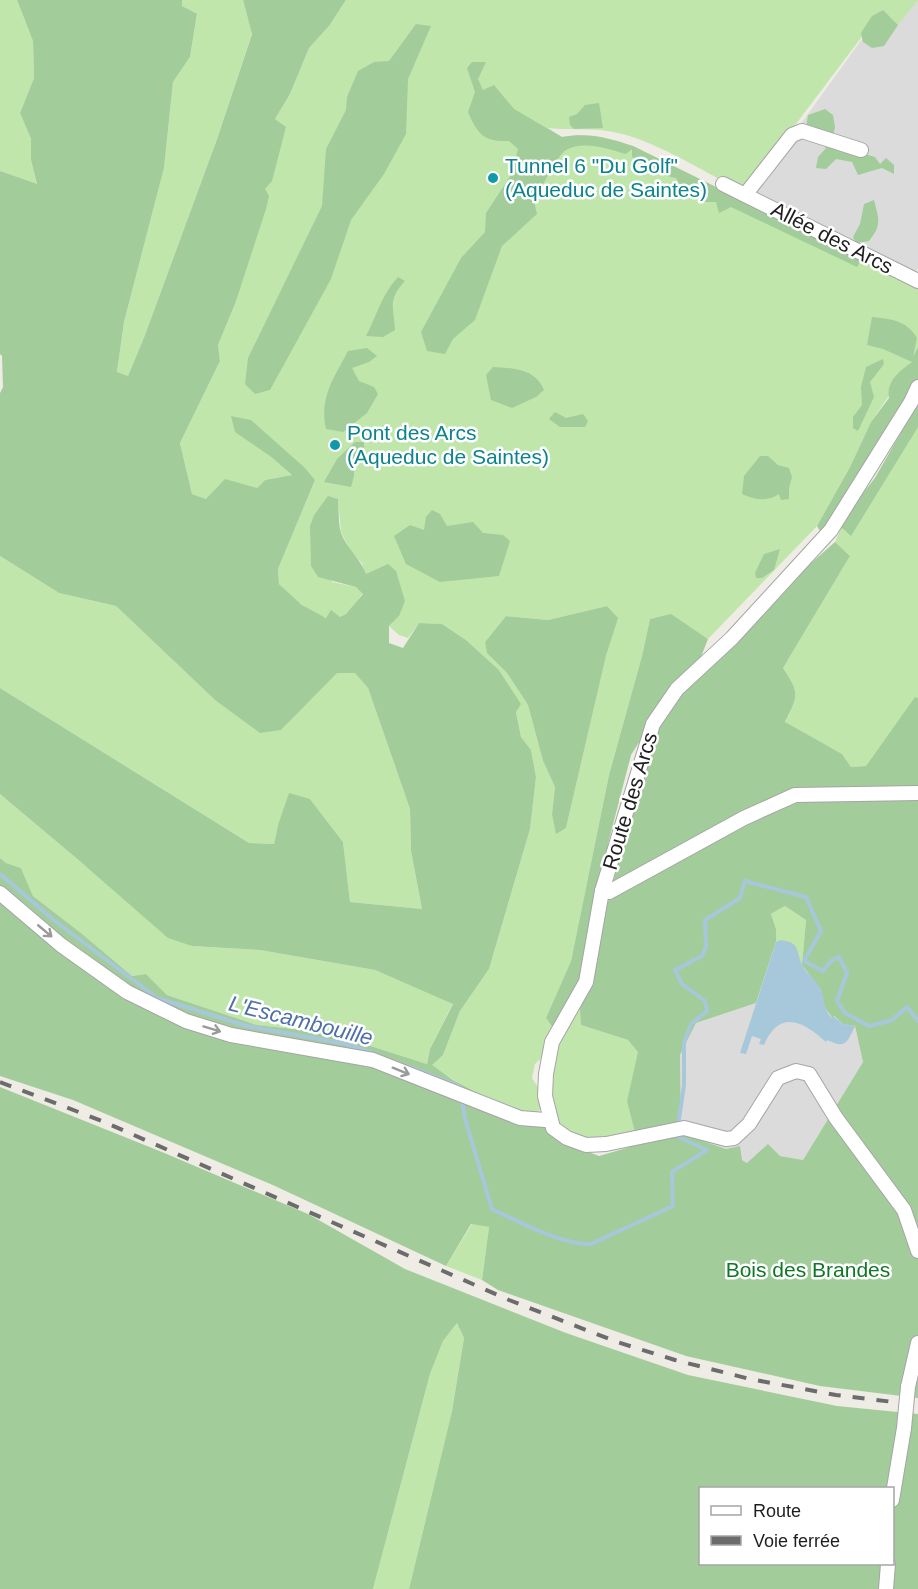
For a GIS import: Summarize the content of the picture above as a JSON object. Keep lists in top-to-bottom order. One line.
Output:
{"streets":{"street":["Allée des Arcs","Route des Arcs"]},"water":["L'Escambouille"],"parks":["Bois des Brandes"],"places":["Tunnel 6 \"Du Golf\" (Aqueduc de Saintes)","Pont des Arcs (Aqueduc de Saintes)"],"legend":["Route","Voie ferrée"]}
